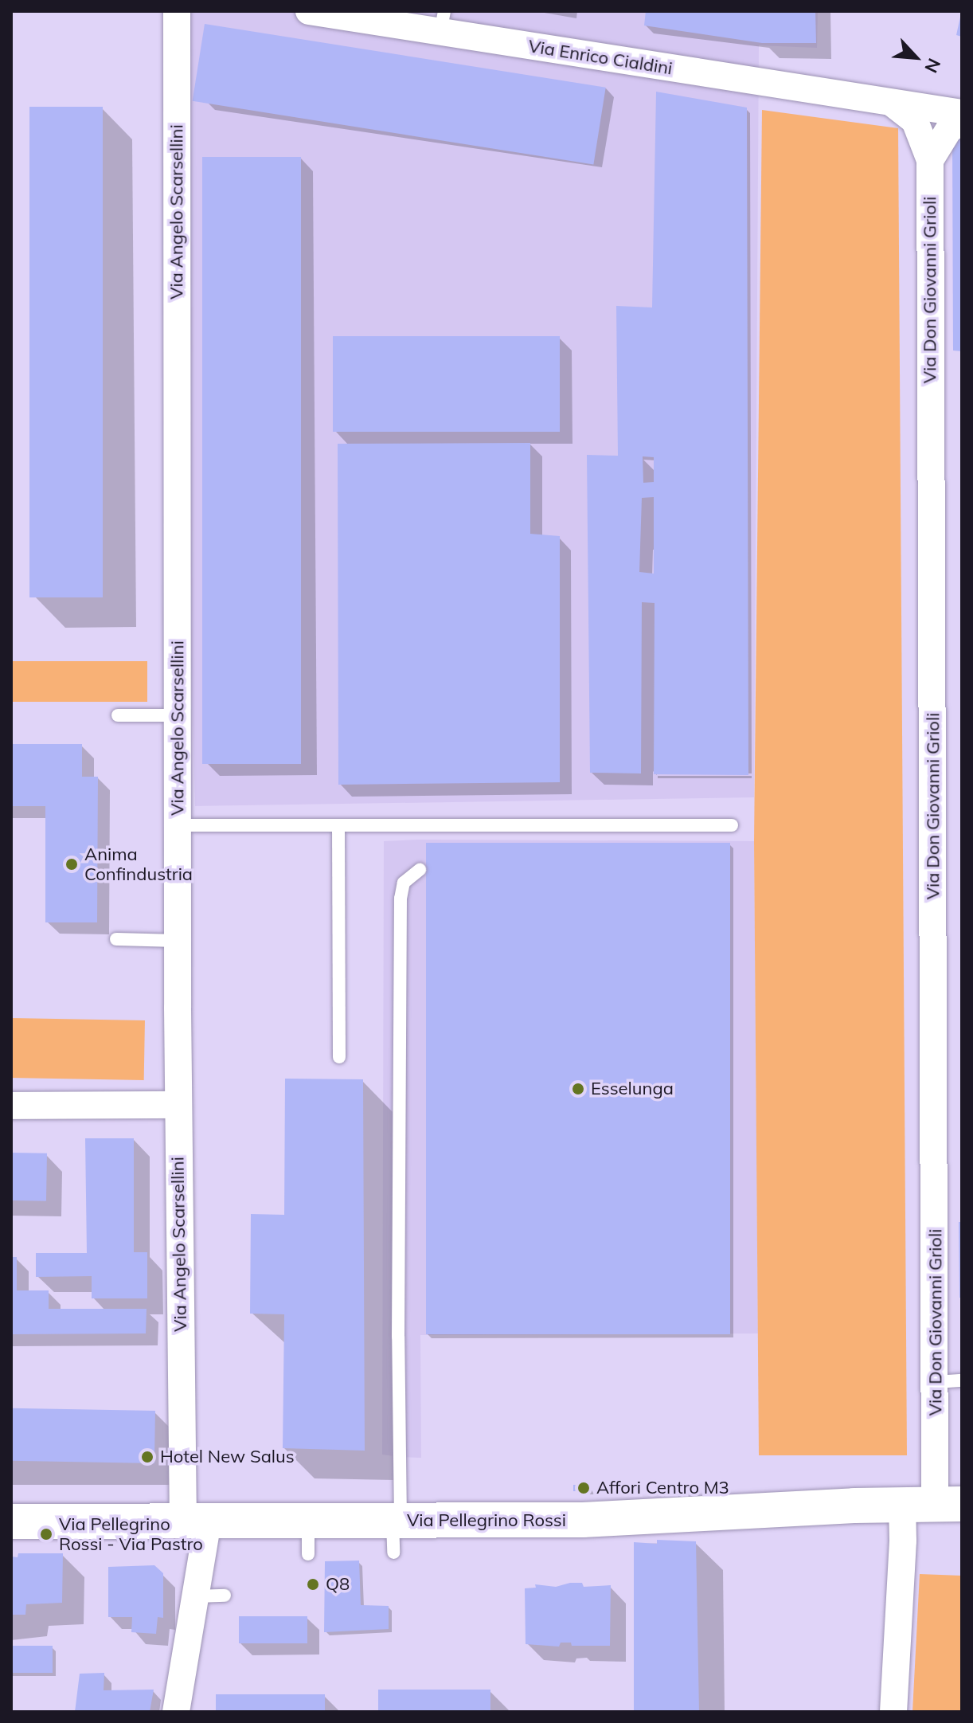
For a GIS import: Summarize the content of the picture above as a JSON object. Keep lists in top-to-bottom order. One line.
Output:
{"streets":{"main road":["Via Pellegrino Rossi"],"street":["Via Enrico Cialdini","Via Angelo Scarsellini","Via Don Giovanni Grioli"]},"crossings":[["Via Angelo Scarsellini","Via Pellegrino Rossi"],["Via Don Giovanni Grioli","Via Pellegrino Rossi"]],"places":["Anima Confindustria","Esselunga","Hotel New Salus","Affori Centro M3","Via Pellegrino Rossi - Via Pastro","Q8"],"north":"bottom right"}
